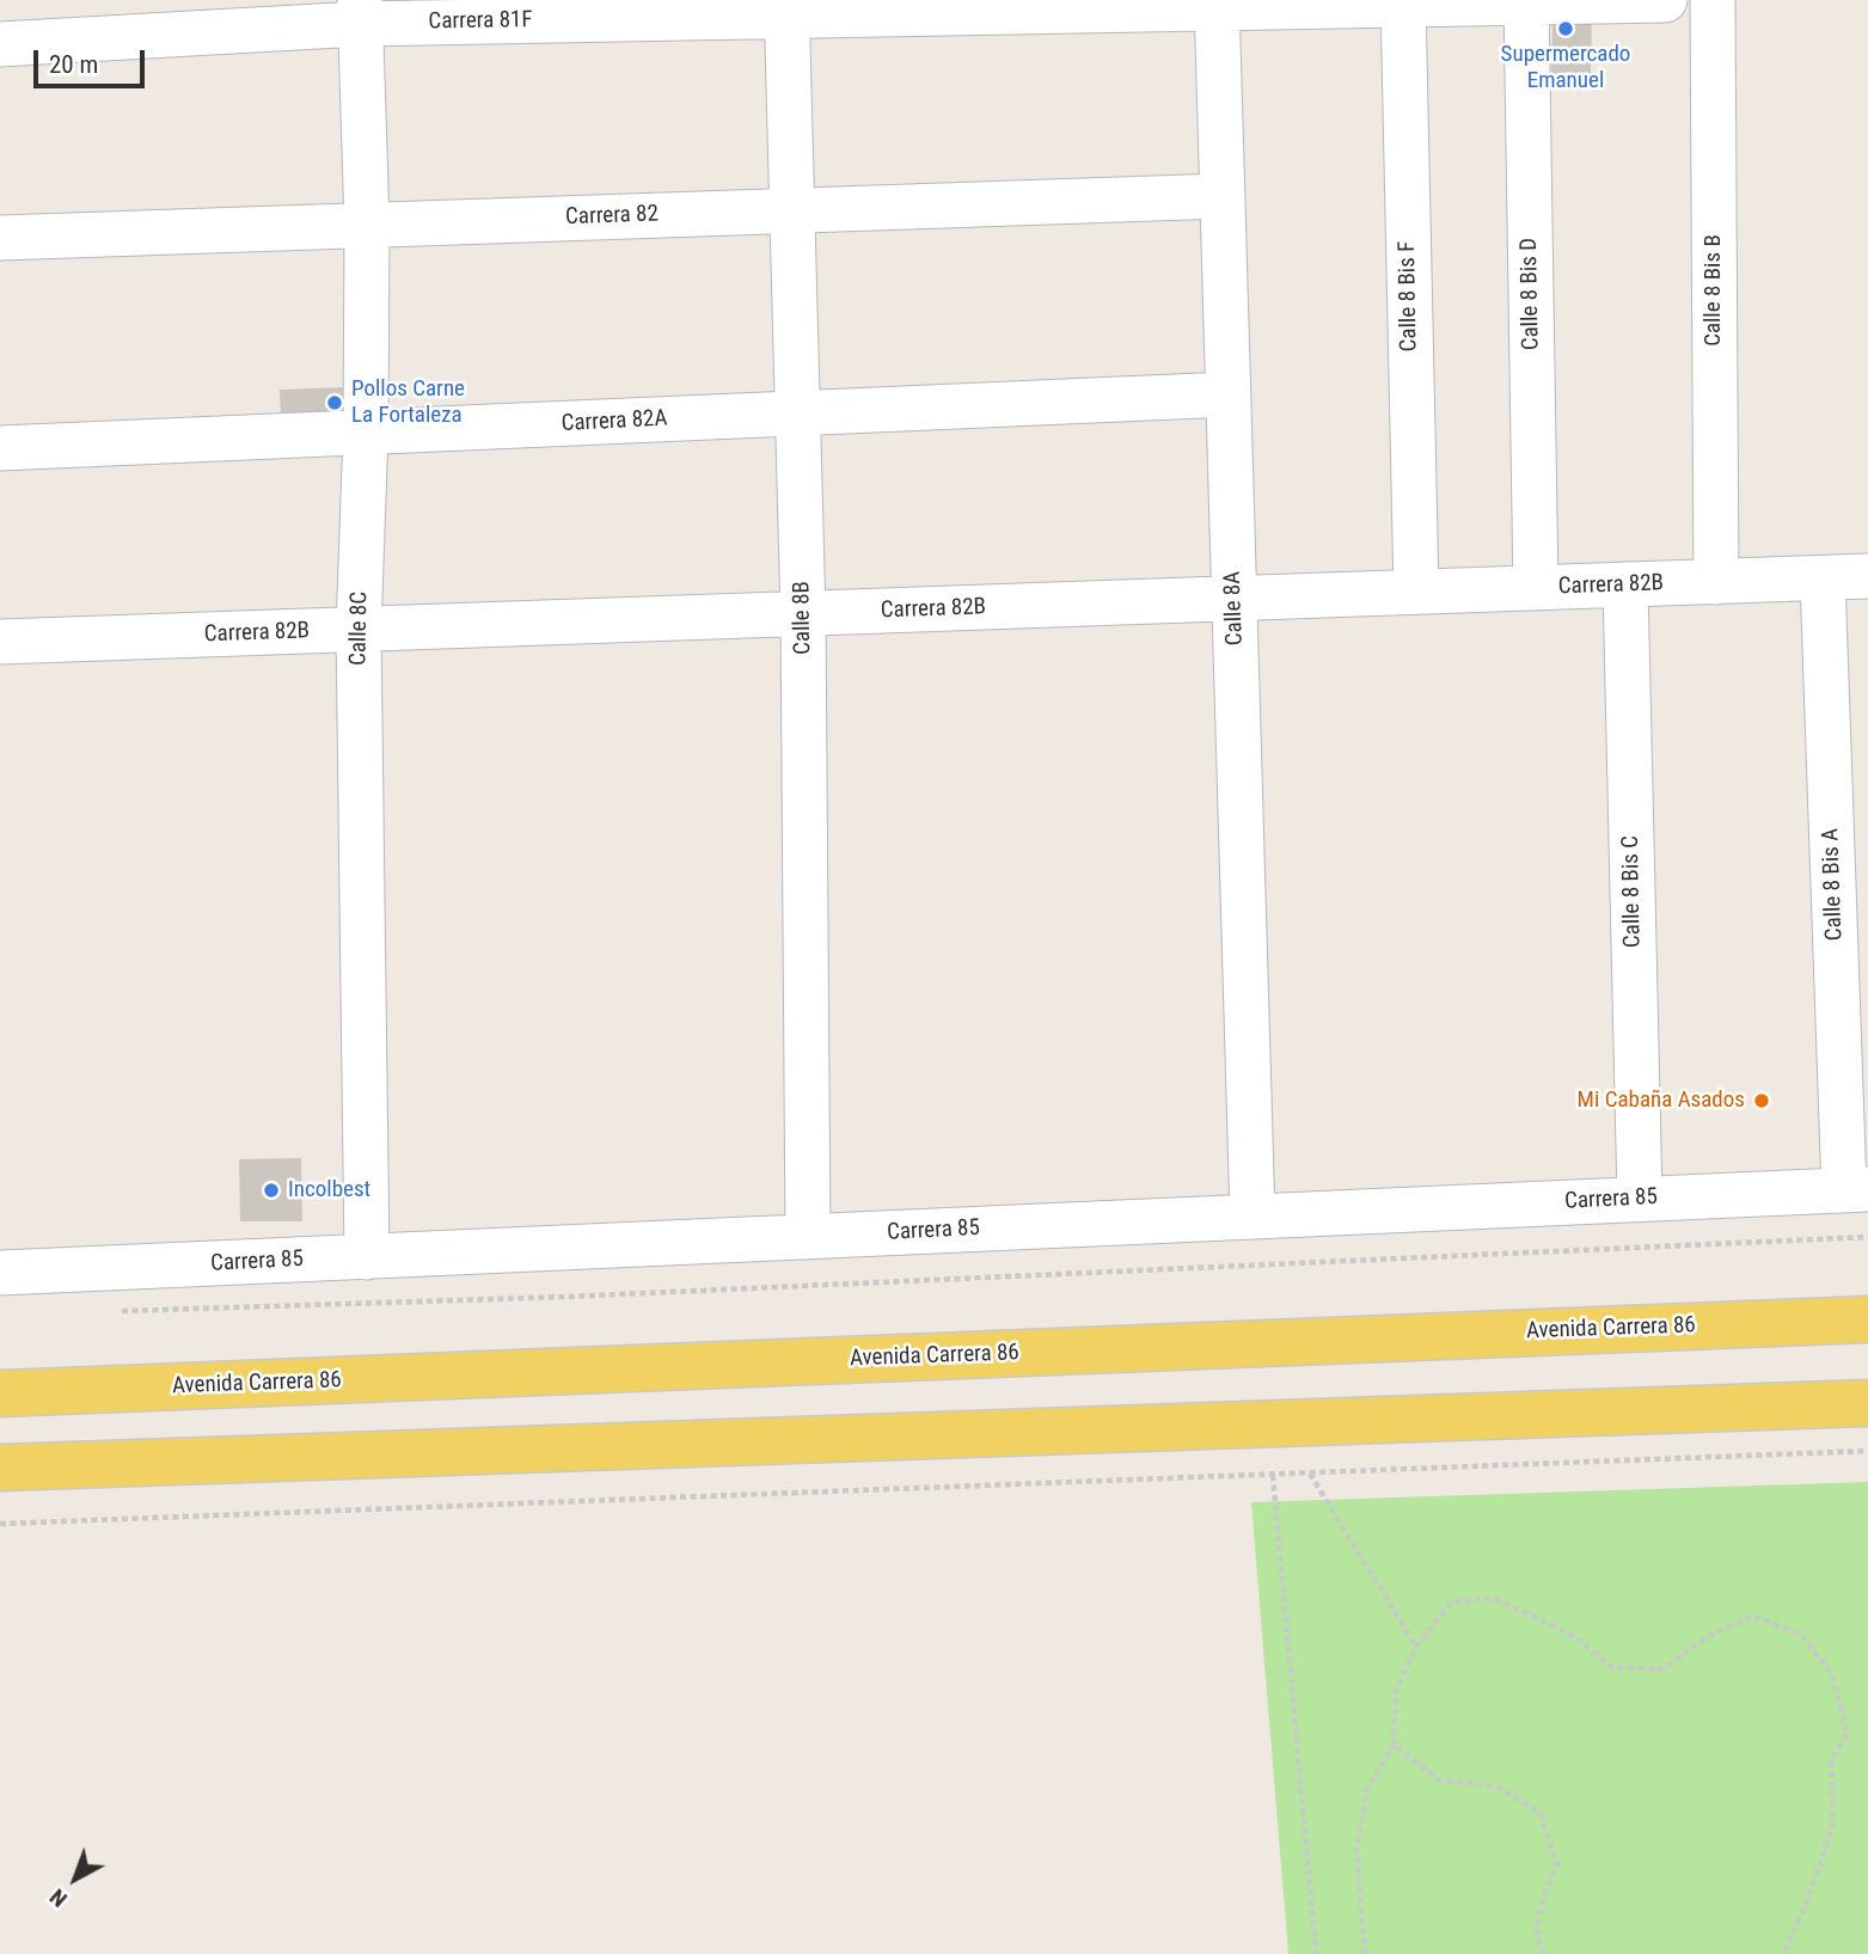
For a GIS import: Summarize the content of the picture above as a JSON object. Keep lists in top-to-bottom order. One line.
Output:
{"streets":{"main road":["Avenida Carrera 86"],"street":["Carrera 81F","Carrera 82","Calle 8 Bis B","Calle 8 Bis D","Calle 8 Bis F","Carrera 82A","Carrera 82B","Calle 8A","Calle 8B","Calle 8C","Calle 8 Bis A","Calle 8 Bis C","Carrera 85"]},"crossings":[["Carrera 81F","Calle 8 Bis D"],["Carrera 81F","Calle 8 Bis F"],["Carrera 81F","Calle 8A"],["Carrera 81F","Calle 8B"],["Carrera 81F","Calle 8C"],["Carrera 82","Calle 8A"],["Carrera 82","Calle 8B"],["Carrera 82","Calle 8C"],["Calle 8 Bis B","Carrera 82B"],["Calle 8 Bis D","Carrera 82B"],["Calle 8 Bis F","Carrera 82B"],["Carrera 82A","Calle 8A"],["Carrera 82A","Calle 8B"],["Carrera 82A","Calle 8C"],["Carrera 82B","Calle 8A"],["Carrera 82B","Calle 8B"],["Carrera 82B","Calle 8C"],["Carrera 82B","Calle 8 Bis A"],["Carrera 82B","Calle 8 Bis C"],["Calle 8A","Carrera 85"],["Calle 8B","Carrera 85"],["Calle 8C","Carrera 85"],["Calle 8 Bis A","Carrera 85"],["Calle 8 Bis C","Carrera 85"]],"places":["Supermercado Emanuel","Pollos Carne La Fortaleza","Mi Cabaña Asados","Incolbest"],"scale_bar":"20 m","north":"bottom left"}
